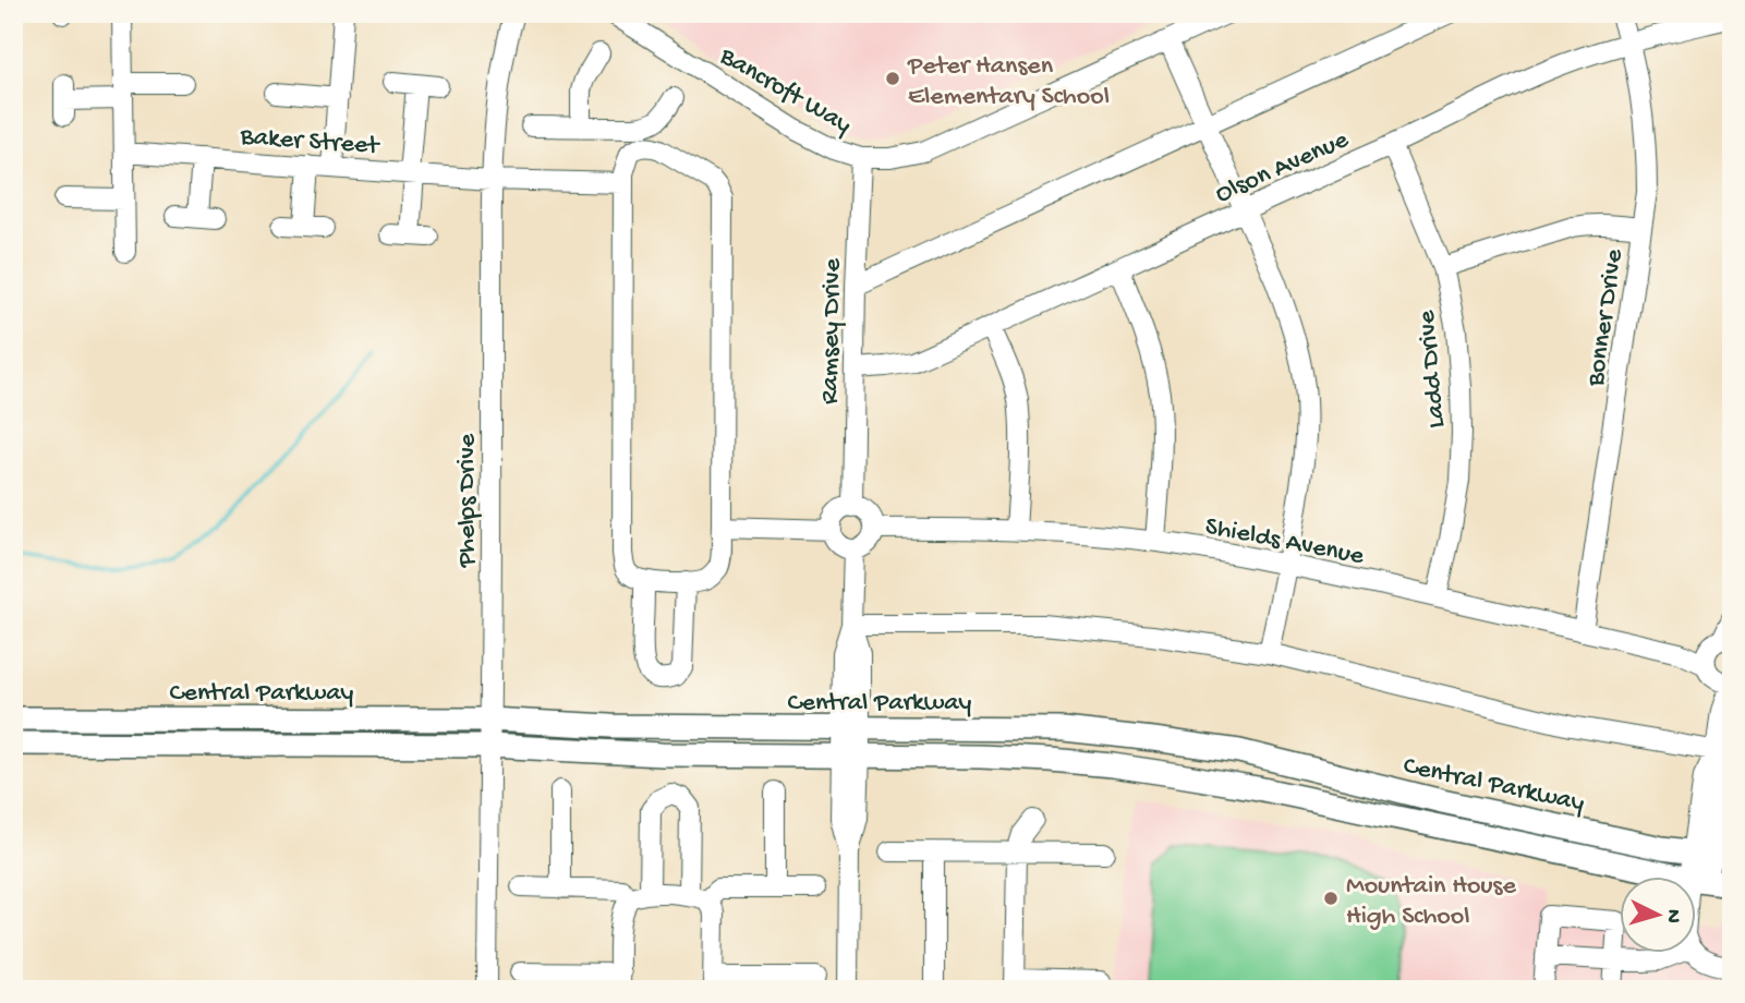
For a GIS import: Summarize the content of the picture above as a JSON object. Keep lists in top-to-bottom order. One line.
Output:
{"streets":{"main road":["Central Parkway"],"street":["Bancroft Way","Baker Street","Olson Avenue","Bonner Drive","Ramsey Drive","Ladd Drive","Phelps Drive","Shields Avenue"]},"crossings":[["Bancroft Way","Ramsey Drive"],["Baker Street","Phelps Drive"],["Olson Avenue","Bonner Drive"],["Olson Avenue","Ramsey Drive"],["Olson Avenue","Ladd Drive"],["Bonner Drive","Shields Avenue"],["Ramsey Drive","Shields Avenue"],["Ladd Drive","Shields Avenue"],["Phelps Drive","Central Parkway"]],"places":["Peter Hansen Elementary School","Mountain House High School"],"north":"right"}
